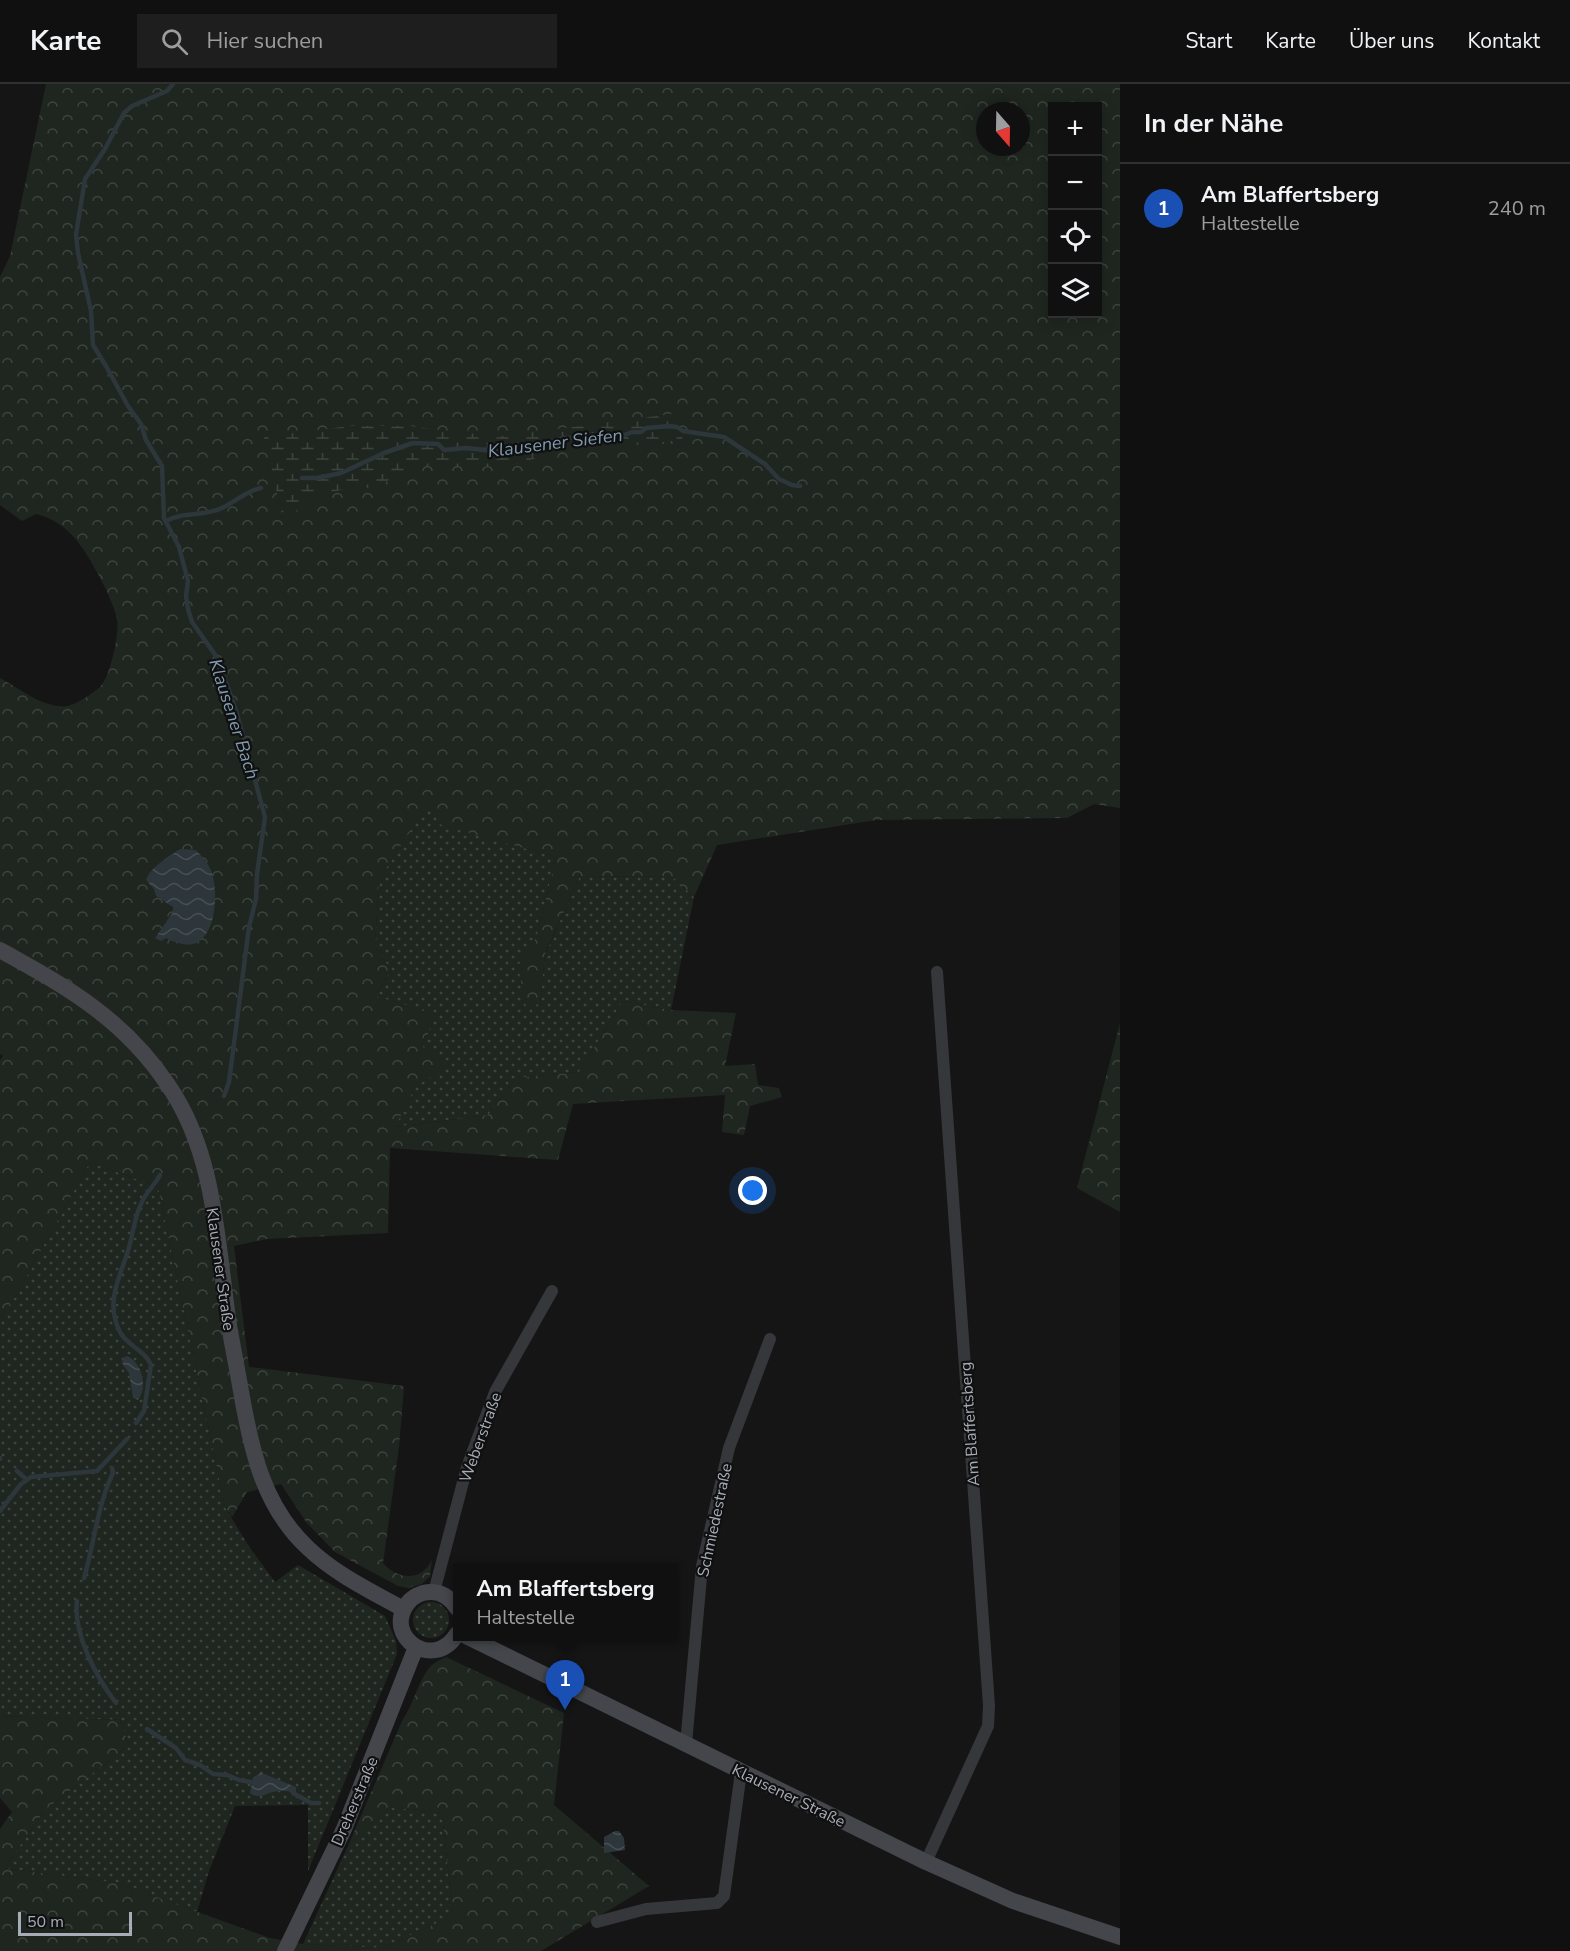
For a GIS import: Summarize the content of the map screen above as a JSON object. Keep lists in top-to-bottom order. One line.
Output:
{"streets":{"main road":["Klausener Straße","Dreherstraße"],"street":["Am Blaffertsberg","Weberstraße","Schmiedestraße"]},"crossings":[["Klausener Straße","Am Blaffertsberg"],["Klausener Straße","Schmiedestraße"]],"water":["Klausener Siefen","Klausener Bach"],"scale_bar":"50 m","north":"bottom","page":{"header":"Karte","search":"Hier suchen","nav":["Start","Karte","Über uns","Kontakt"],"heading":"In der Nähe","map_buttons":["+","−"],"list":[{"mark":"1","name":"Am Blaffertsberg","note":"Haltestelle","value":"240 m"}],"popup":["Am Blaffertsberg","Haltestelle"],"pins":"1","scale":"50 m"}}
